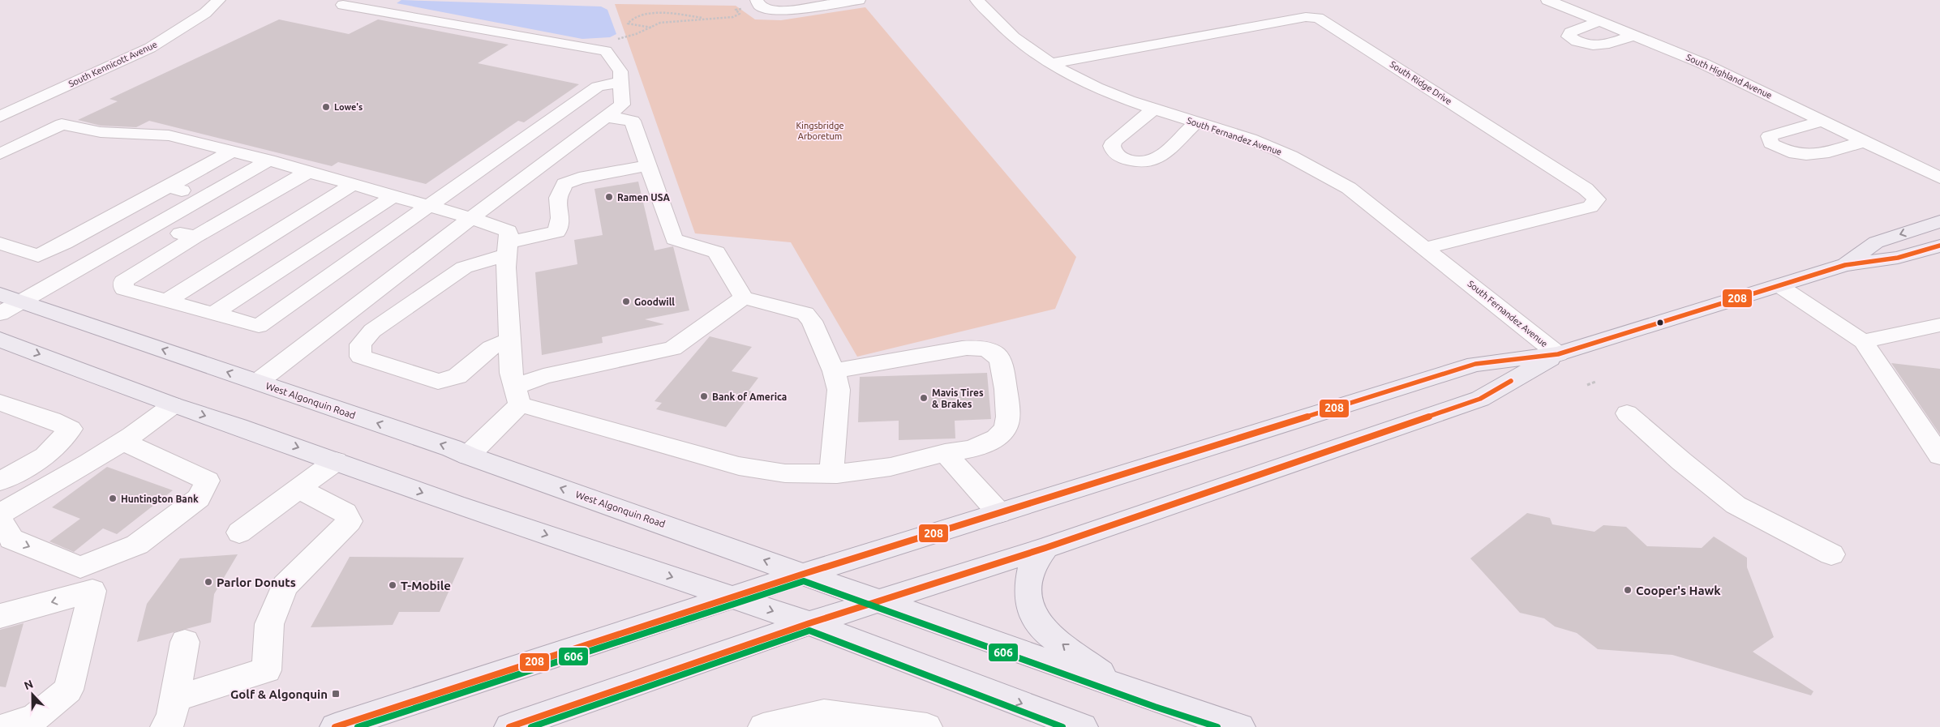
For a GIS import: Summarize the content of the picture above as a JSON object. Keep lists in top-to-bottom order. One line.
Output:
{"streets":{"main road":["West Algonquin Road"],"street":["South Kennicott Avenue","South Highland Avenue","South Ridge Drive","South Fernandez Avenue"]},"crossings":[["South Ridge Drive","South Fernandez Avenue"]],"parks":["Kingsbridge Arboretum"],"places":{"other":["Lowe's","Ramen USA","Goodwill","Bank of America","Mavis Tires & Brakes","Huntington Bank","Parlor Donuts","T-Mobile","Cooper's Hawk"],"transit":["Golf & Algonquin"]},"lines":["transit line 208","transit line 606"],"north":"top"}
